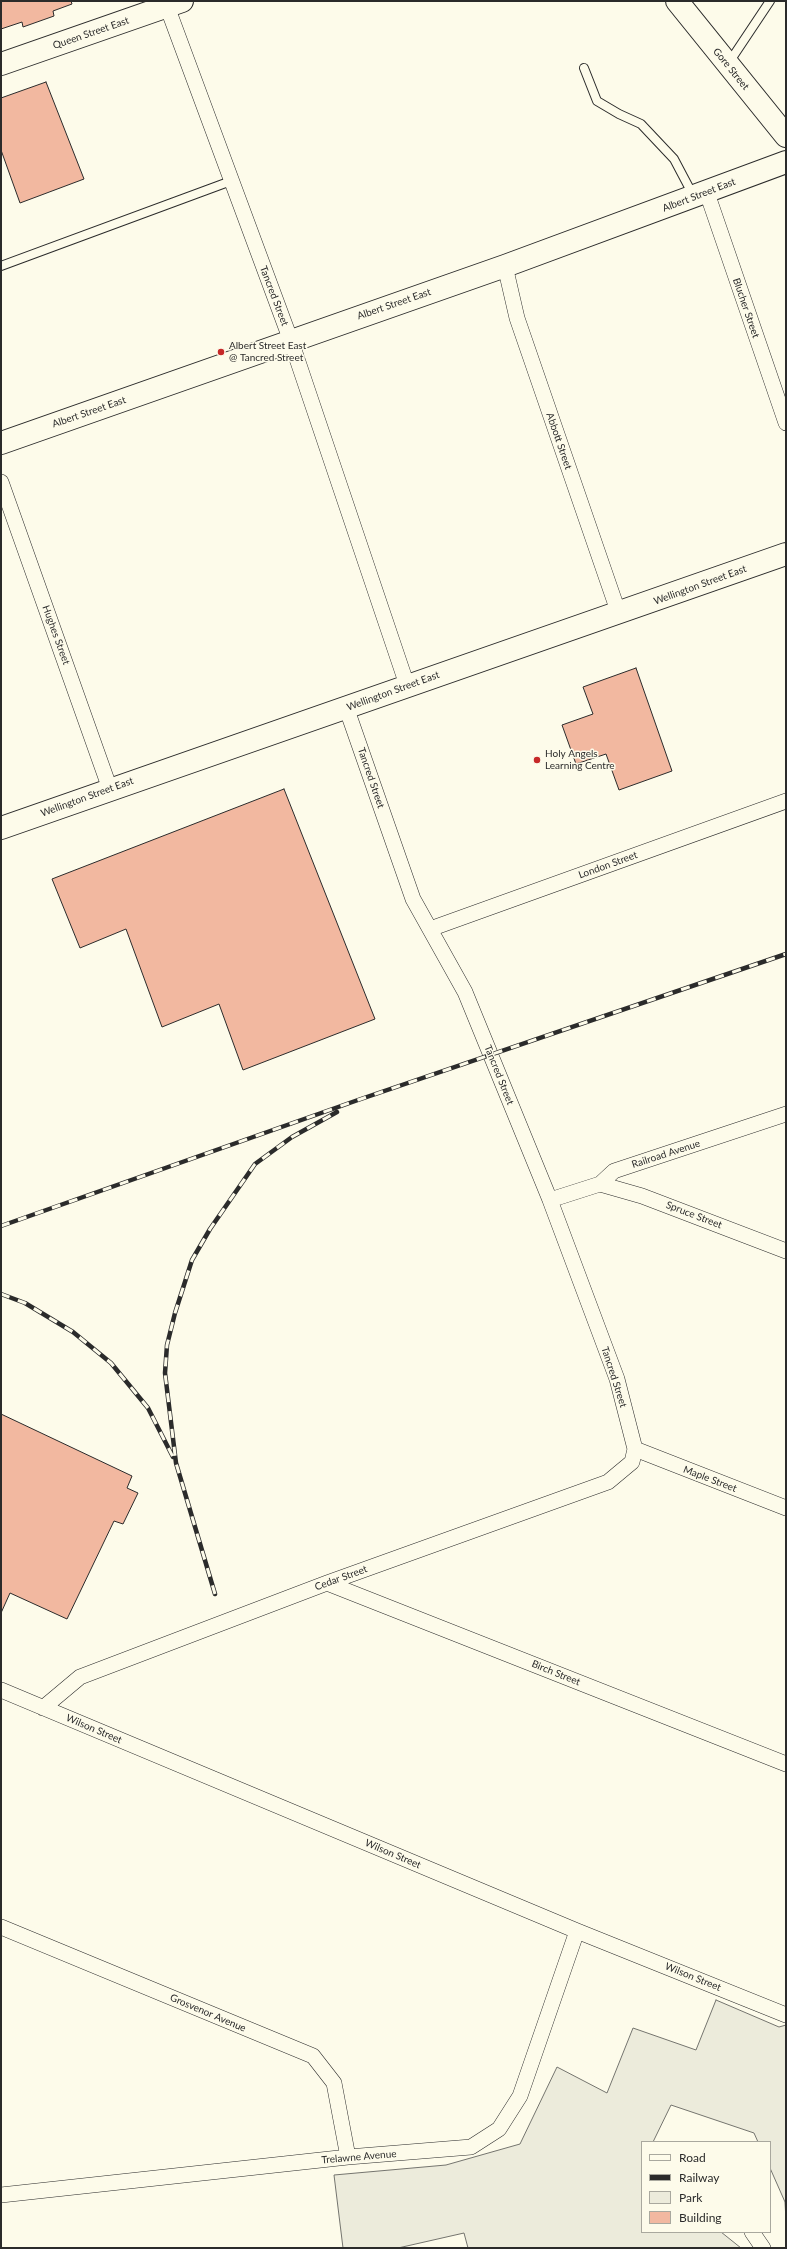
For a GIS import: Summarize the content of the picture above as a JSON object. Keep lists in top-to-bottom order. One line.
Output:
{"streets":{"main road":["Queen Street East","Gore Street","Albert Street East","Wellington Street East"],"street":["Tancred Street","Blucher Street","Abbott Street","Hughes Street","London Street","Railroad Avenue","Spruce Street","Maple Street","Cedar Street","Birch Street","Wilson Street","Grosvenor Avenue","Trelawne Avenue"]},"crossings":[["Queen Street East","Tancred Street"],["Albert Street East","Tancred Street"],["Albert Street East","Blucher Street"],["Albert Street East","Abbott Street"],["Tancred Street","Wellington Street East"],["Tancred Street","London Street"],["Tancred Street","Railroad Avenue"],["Tancred Street","Maple Street"],["Tancred Street","Cedar Street"],["Abbott Street","Wellington Street East"],["Wellington Street East","Hughes Street"],["Railroad Avenue","Spruce Street"],["Maple Street","Cedar Street"],["Cedar Street","Birch Street"],["Cedar Street","Wilson Street"],["Wilson Street","Trelawne Avenue"],["Grosvenor Avenue","Trelawne Avenue"]],"places":["Albert Street East @ Tancred Street","Holy Angels Learning Centre"],"legend":["Road","Railway","Park","Building"]}
